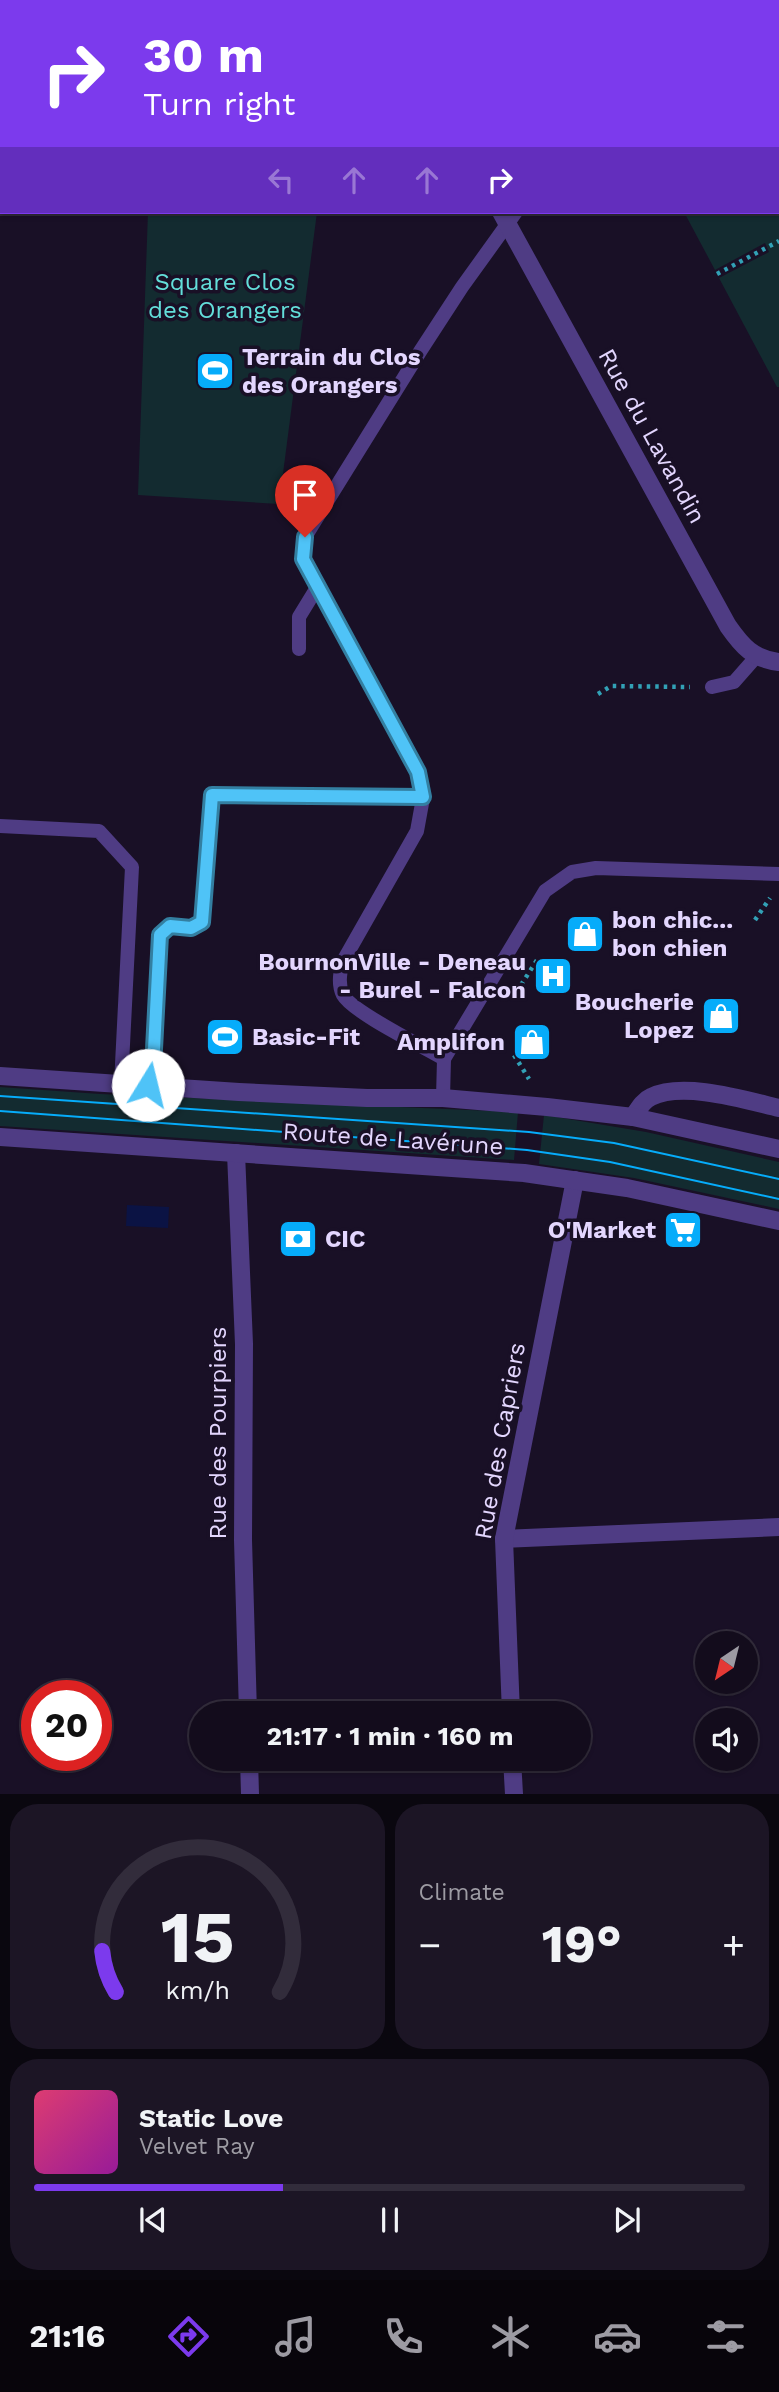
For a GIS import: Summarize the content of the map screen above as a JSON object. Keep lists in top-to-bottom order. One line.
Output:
{"streets":{"street":["Rue du Lavandin","Route de Lavérune","Rue des Pourpiers","Rue des Capriers"]},"crossings":[["Route de Lavérune","Rue des Pourpiers"],["Route de Lavérune","Rue des Capriers"]],"parks":["Square Clos des Orangers"],"places":{"sports":["Terrain du Clos des Orangers","Basic-Fit"],"shop":["bon chic... bon chien","Boucherie Lopez","Amplifon"],"hospital":["BournonVille - Deneau - Burel - Falcon"],"supermarket":["O'Market"],"bank":["CIC"]},"north":"bottom left","page":{"turn":["30 m","Turn right"],"limit":"20","trip":"21:17 · 1 min · 160 m","tile":"Climate","heat":["−","19°","+"],"song":["Static Love","Velvet Ray"],"tabs":"21:16","gauge":["15","km/h"]}}
